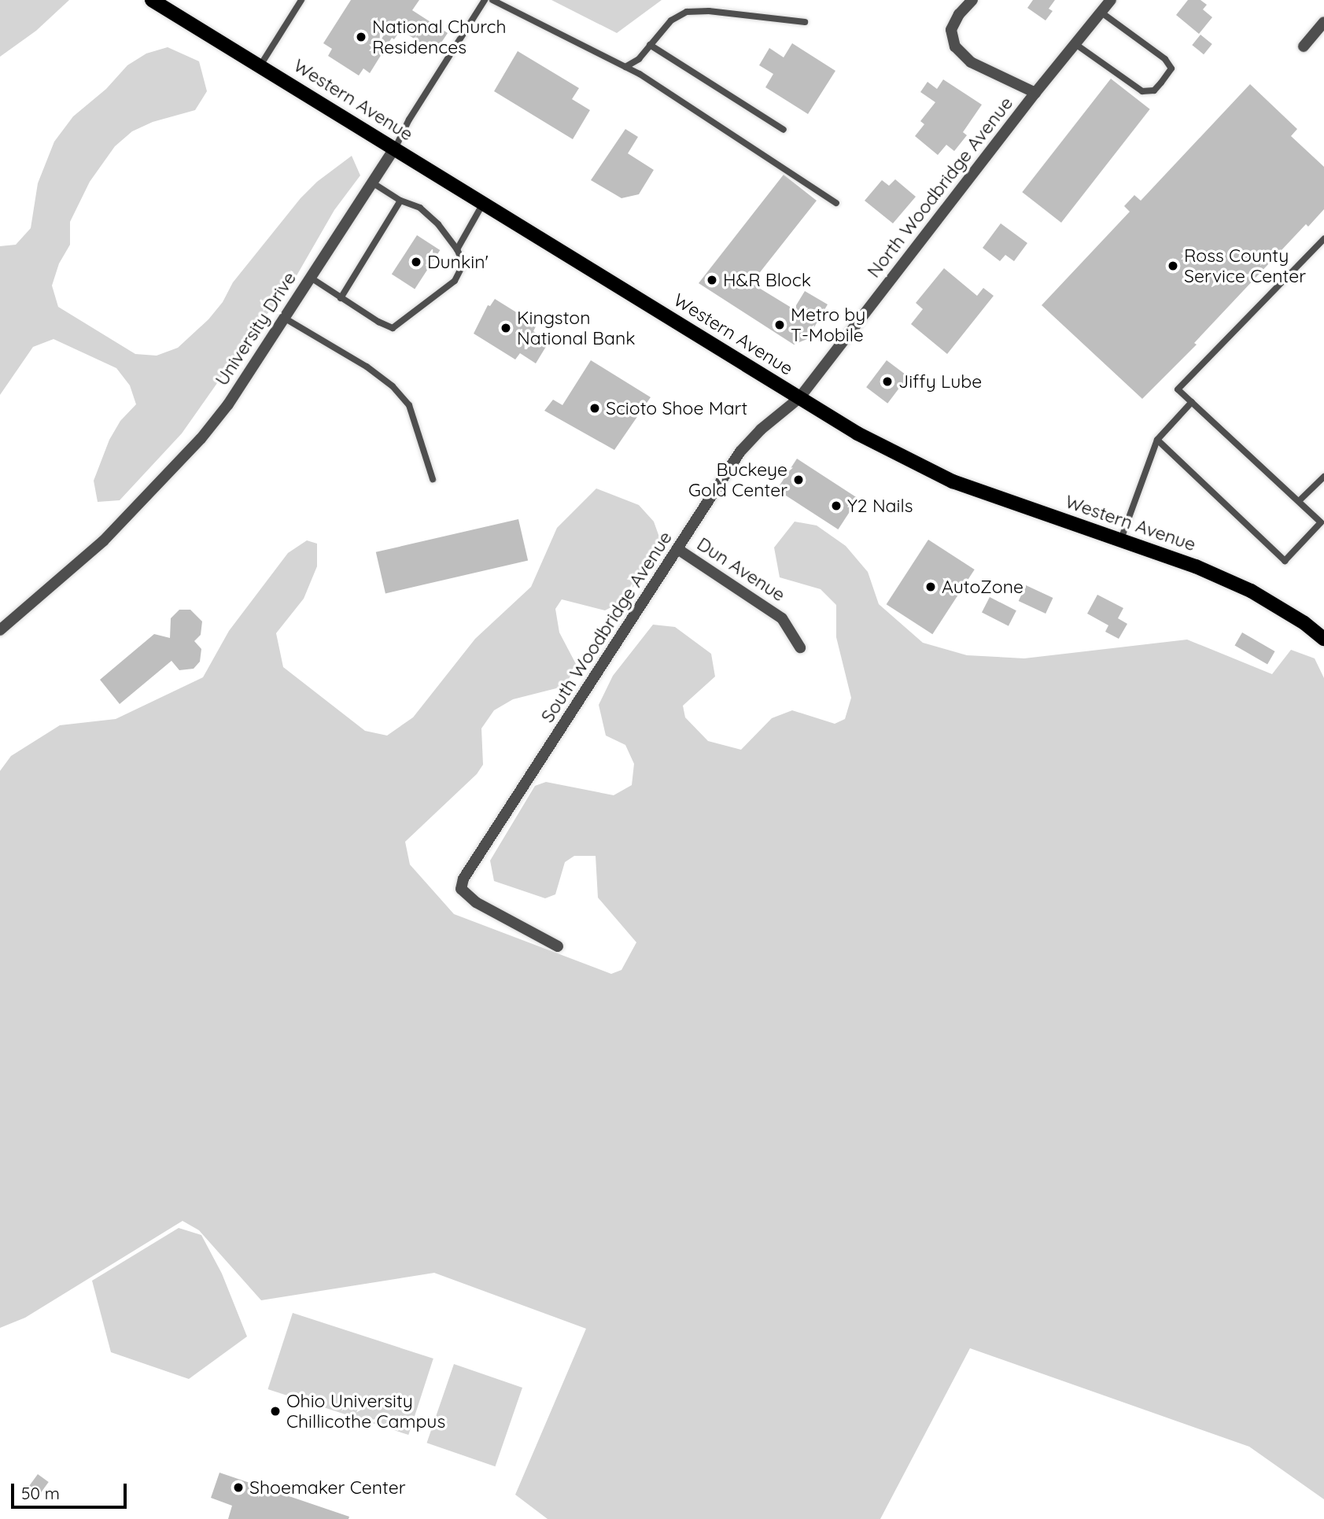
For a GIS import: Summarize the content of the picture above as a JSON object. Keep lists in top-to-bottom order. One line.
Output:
{"streets":{"main road":["Western Avenue"],"street":["North Woodbridge Avenue","University Drive","Dun Avenue","South Woodbridge Avenue"]},"crossings":[["Western Avenue","North Woodbridge Avenue"],["Western Avenue","University Drive"],["Western Avenue","South Woodbridge Avenue"],["North Woodbridge Avenue","South Woodbridge Avenue"],["Dun Avenue","South Woodbridge Avenue"]],"places":["National Church Residences","Dunkin'","Ross County Service Center","H&R Block","Metro by T-Mobile","Kingston National Bank","Jiffy Lube","Scioto Shoe Mart","Buckeye Gold Center","Y2 Nails","AutoZone","Ohio University Chillicothe Campus","Shoemaker Center"],"scale_bar":"50 m"}
